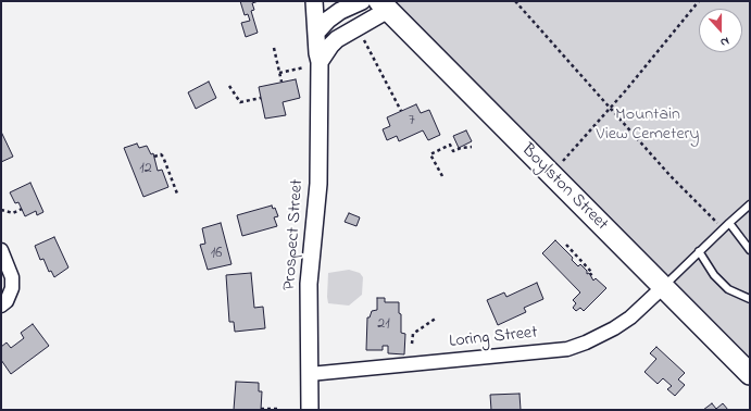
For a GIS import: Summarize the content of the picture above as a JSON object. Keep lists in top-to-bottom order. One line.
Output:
{"streets":{"main road":["Boylston Street"],"street":["Prospect Street","Loring Street"]},"crossings":[["Boylston Street","Loring Street"],["Prospect Street","Loring Street"]],"parks":["Mountain View Cemetery"],"house_numbers":["7","12","16","21"],"north":"bottom"}
